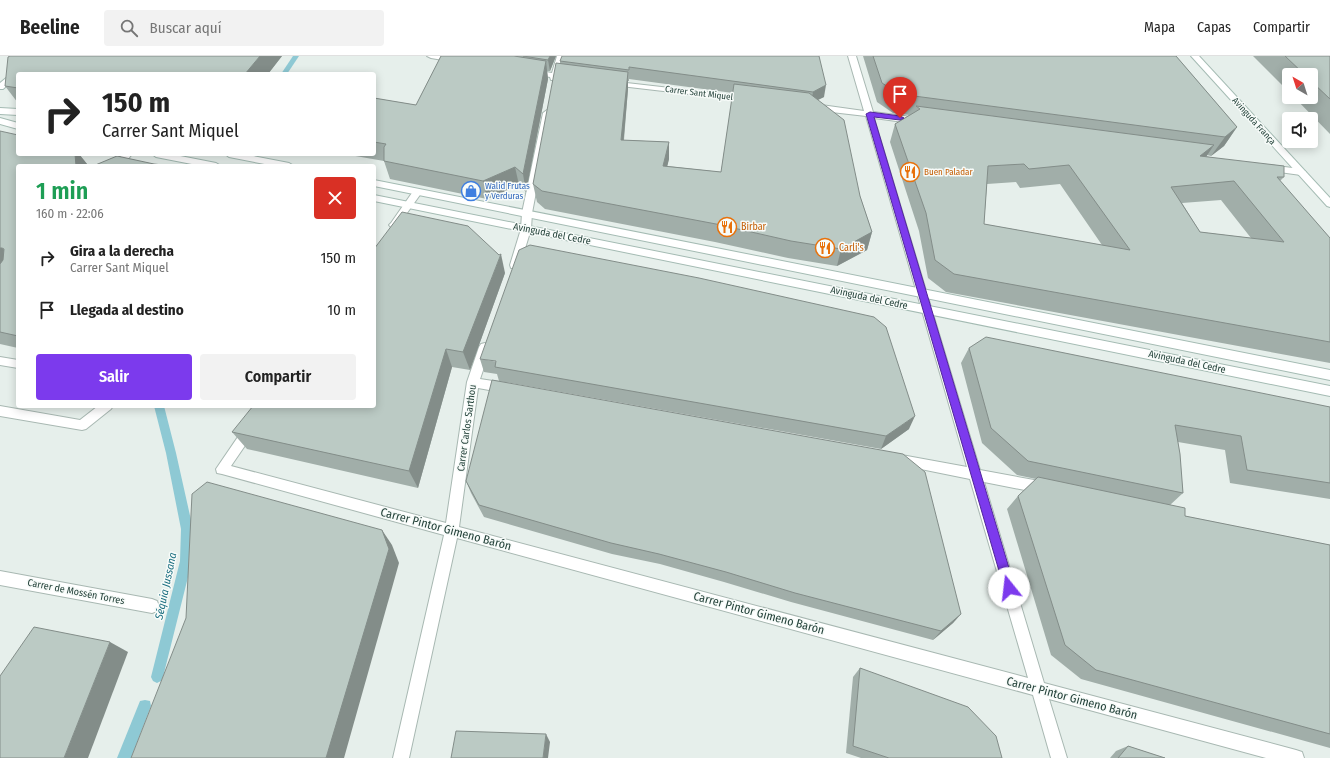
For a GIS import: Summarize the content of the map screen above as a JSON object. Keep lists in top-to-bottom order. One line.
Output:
{"streets":{"street":["Carrer Sant Miquel","Avinguda França","Avinguda del Cedre","Carrer Carlos Sarthou","Carrer Pintor Gimeno Barón","Carrer de Mossén Torres"]},"crossings":[["Carrer Carlos Sarthou","Carrer Pintor Gimeno Barón"]],"water":["Séquia Jussana"],"places":{"restaurant":["Buen Paladar","Birbar","Carli's"],"shop":["Walid Frutas y Verduras"]},"north":"top left","page":{"header":"Beeline","search":"Buscar aquí","nav":["Mapa","Capas","Compartir"],"turn":["150 m","Carrer Sant Miquel"],"heading":["1 min","160 m · 22:06"],"list":[{"name":"Gira a la derecha","note":"Carrer Sant Miquel","value":"150 m"},{"name":"Llegada al destino","value":"10 m"}],"buttons":["Salir","Compartir"]}}
